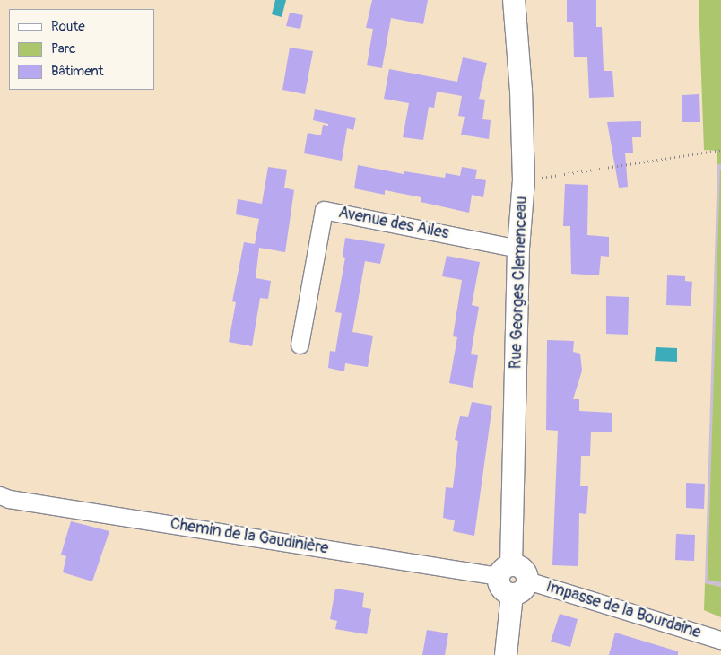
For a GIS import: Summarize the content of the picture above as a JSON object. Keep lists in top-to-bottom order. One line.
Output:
{"streets":{"street":["Avenue des Ailes","Rue Georges Clemenceau","Chemin de la Gaudinière","Impasse de la Bourdaine"]},"crossings":[["Avenue des Ailes","Rue Georges Clemenceau"],["Rue Georges Clemenceau","Chemin de la Gaudinière"]],"legend":["Route","Parc","Bâtiment"]}
